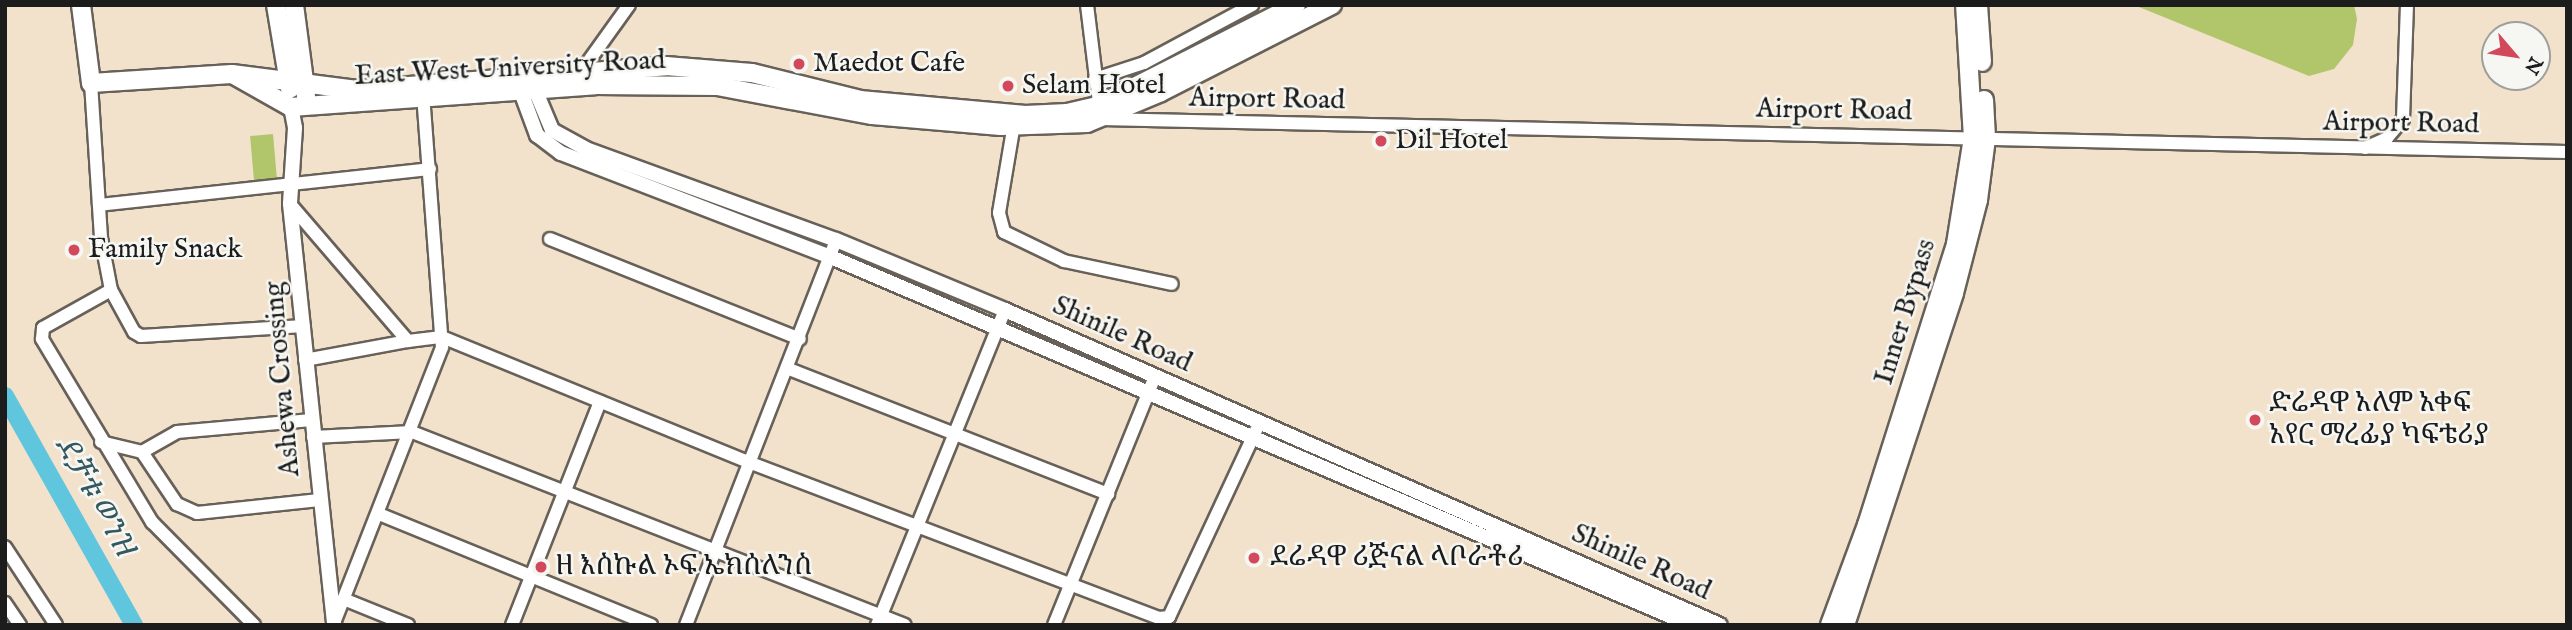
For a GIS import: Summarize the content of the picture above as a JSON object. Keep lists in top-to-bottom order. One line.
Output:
{"streets":{"main road":["East West University Road","Inner Bypass"],"street":["Airport Road","Shinile Road","Ashewa Crossing"]},"crossings":[["East West University Road","Airport Road"],["East West University Road","Shinile Road"],["East West University Road","Ashewa Crossing"],["Airport Road","Inner Bypass"]],"water":["ደቻቱ ወንዝ"],"places":["Maedot Cafe","Selam Hotel","Dil Hotel","Family Snack","ድሬዳዋ አለም አቀፍ አየር ማረፊያ ካፍቴሪያ","ደሬዳዋ ሪጅናል ላቦራቶሪ","ዘ እስኩል ኦፍ ኤክሰለንስ"],"north":"bottom right"}
